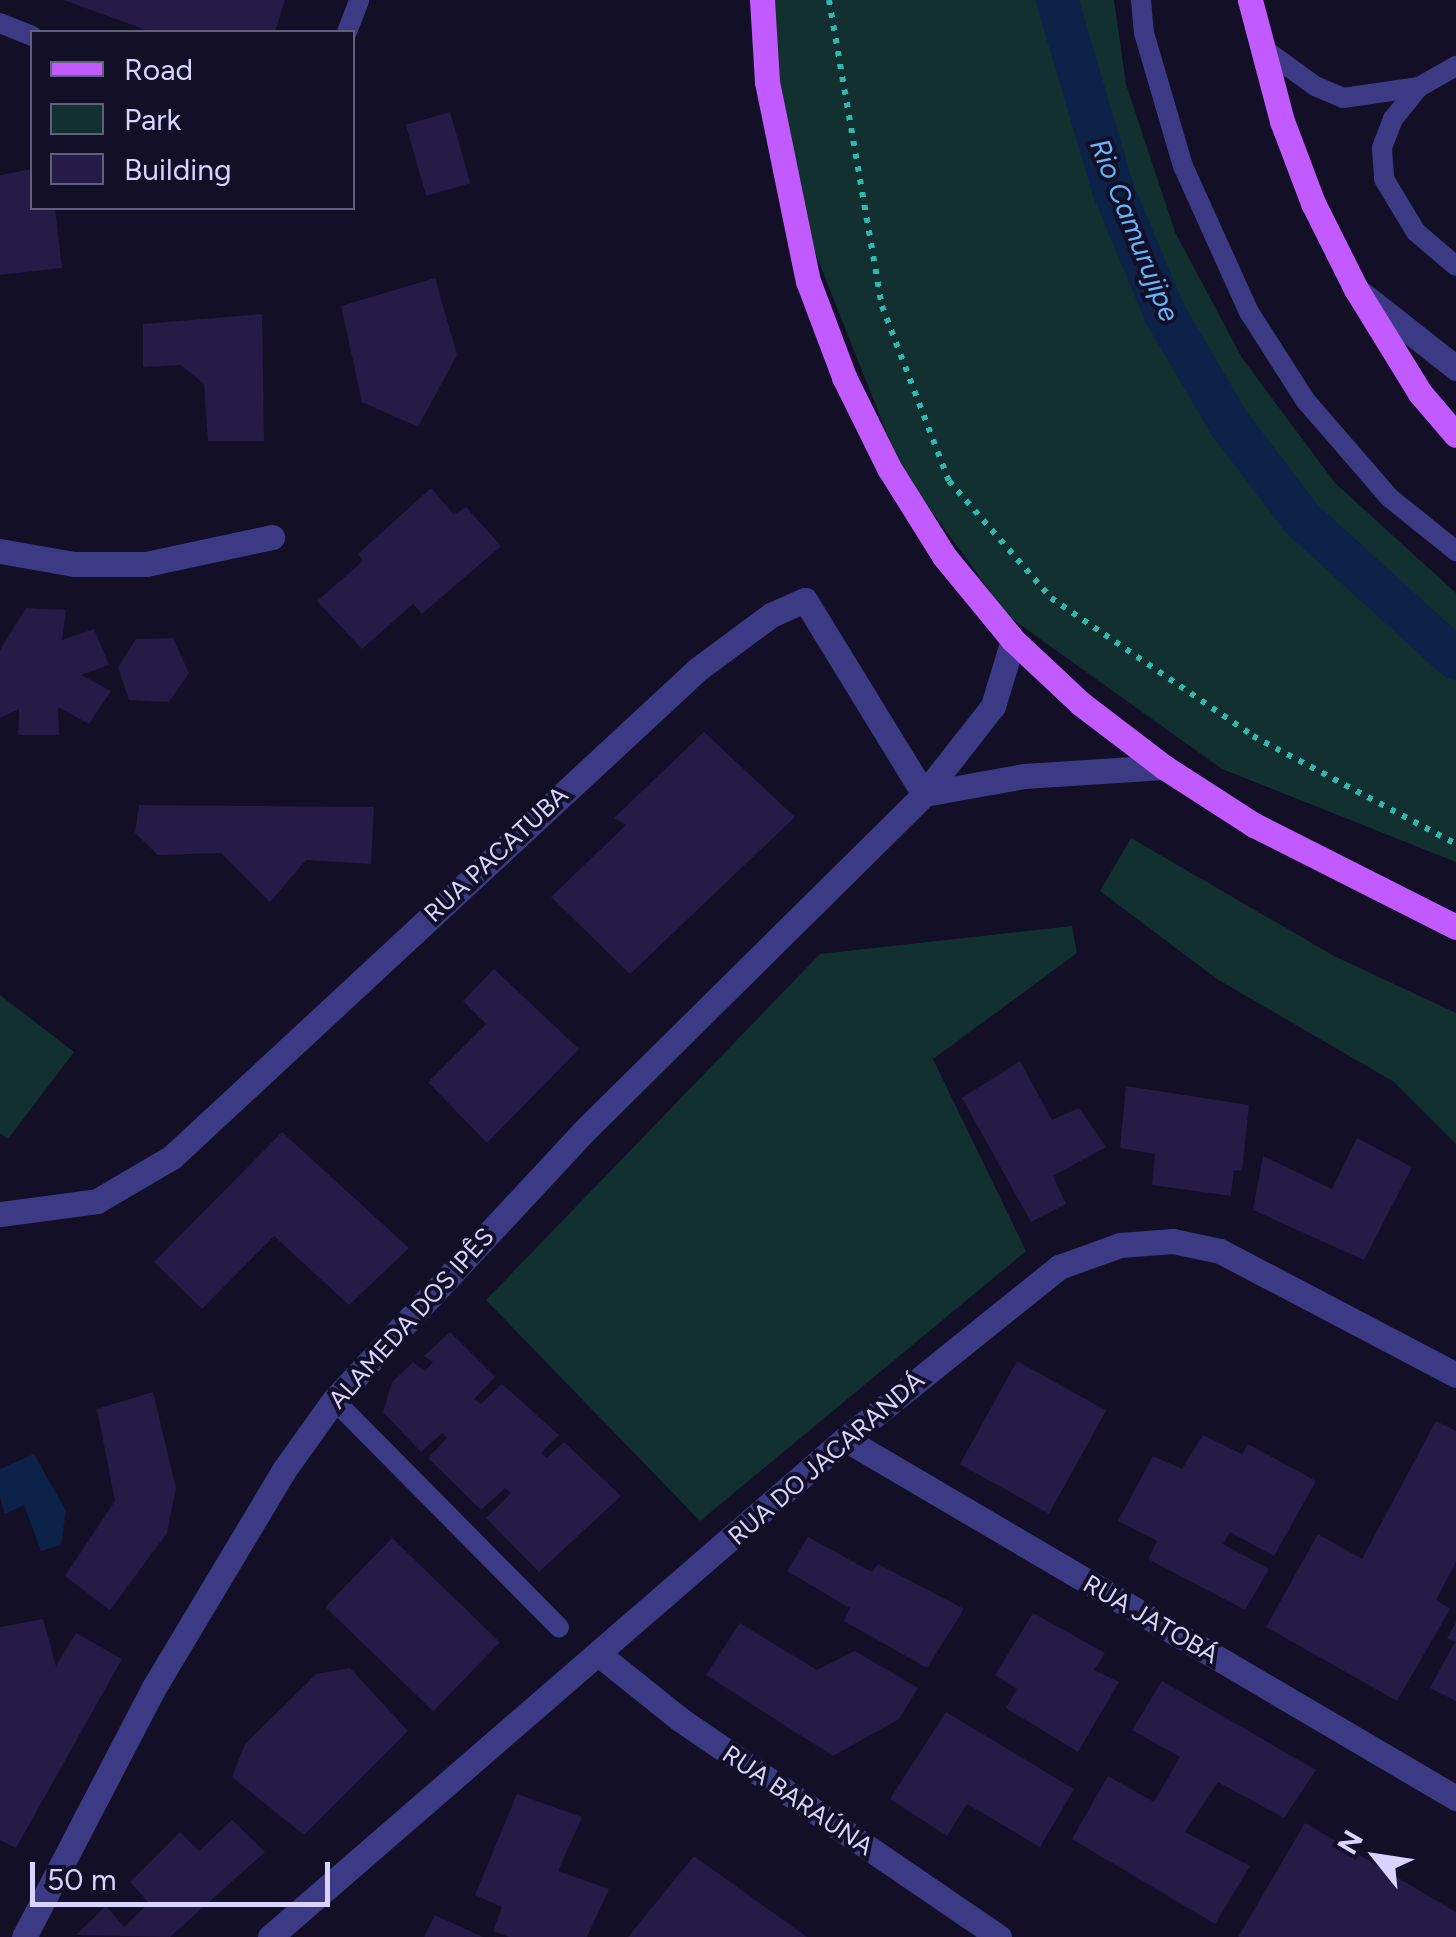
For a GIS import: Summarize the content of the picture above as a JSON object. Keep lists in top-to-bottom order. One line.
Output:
{"streets":{"street":["RUA PACATUBA","ALAMEDA DOS IPÊS","RUA DO JACARANDÁ","RUA JATOBÁ","RUA BARAÚNA"]},"crossings":[["RUA PACATUBA","ALAMEDA DOS IPÊS"],["RUA DO JACARANDÁ","RUA JATOBÁ"],["RUA DO JACARANDÁ","RUA BARAÚNA"]],"water":["Rio Camurujipe"],"legend":["Road","Park","Building"],"scale_bar":"50 m","north":"top left"}
